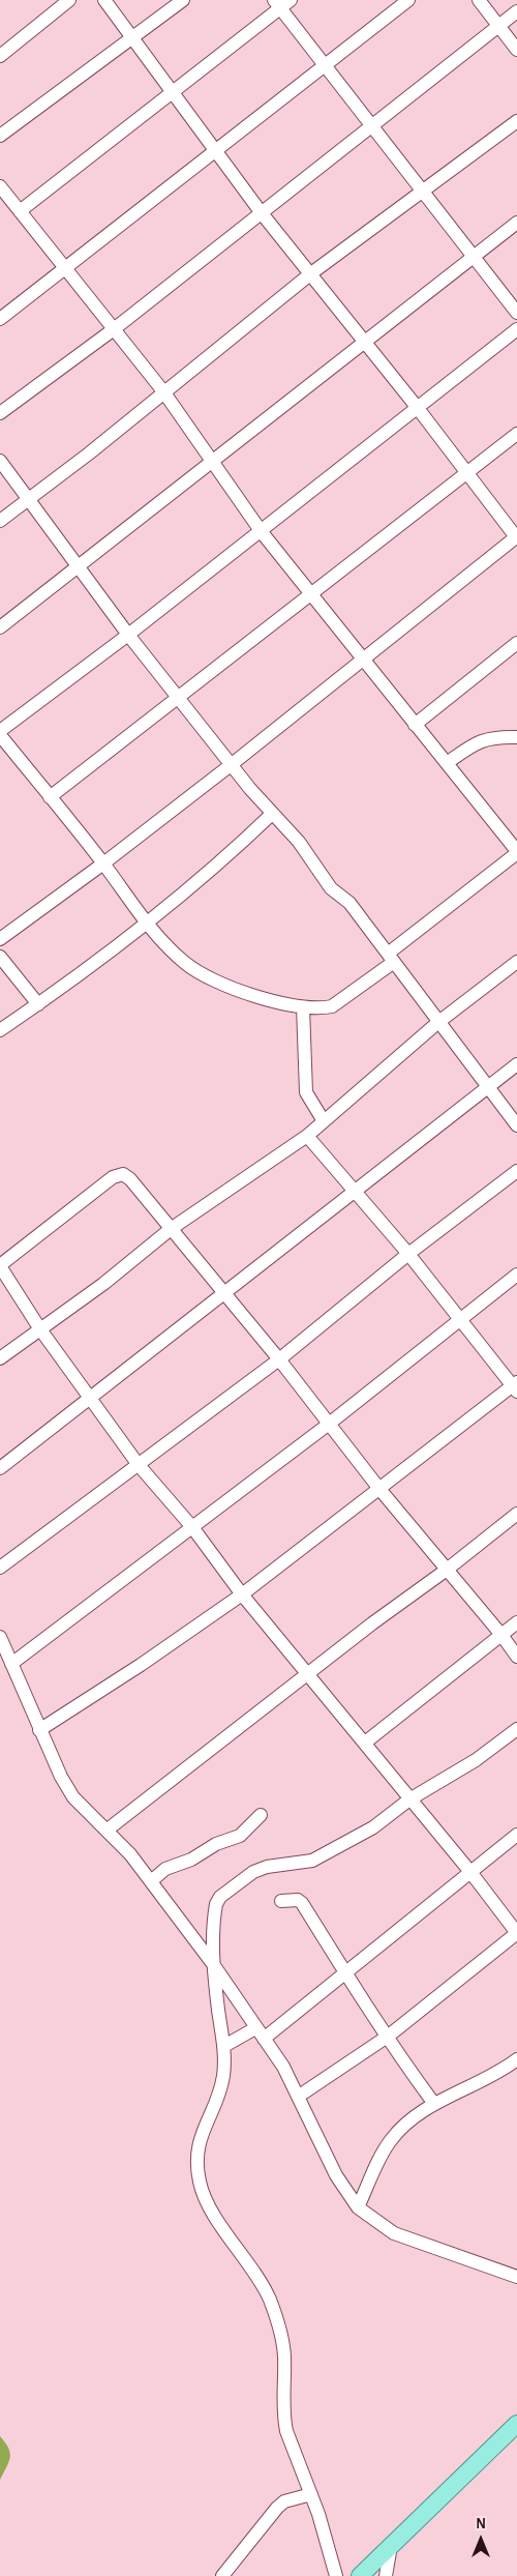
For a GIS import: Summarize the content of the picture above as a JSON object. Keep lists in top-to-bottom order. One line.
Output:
{"north":"top"}
